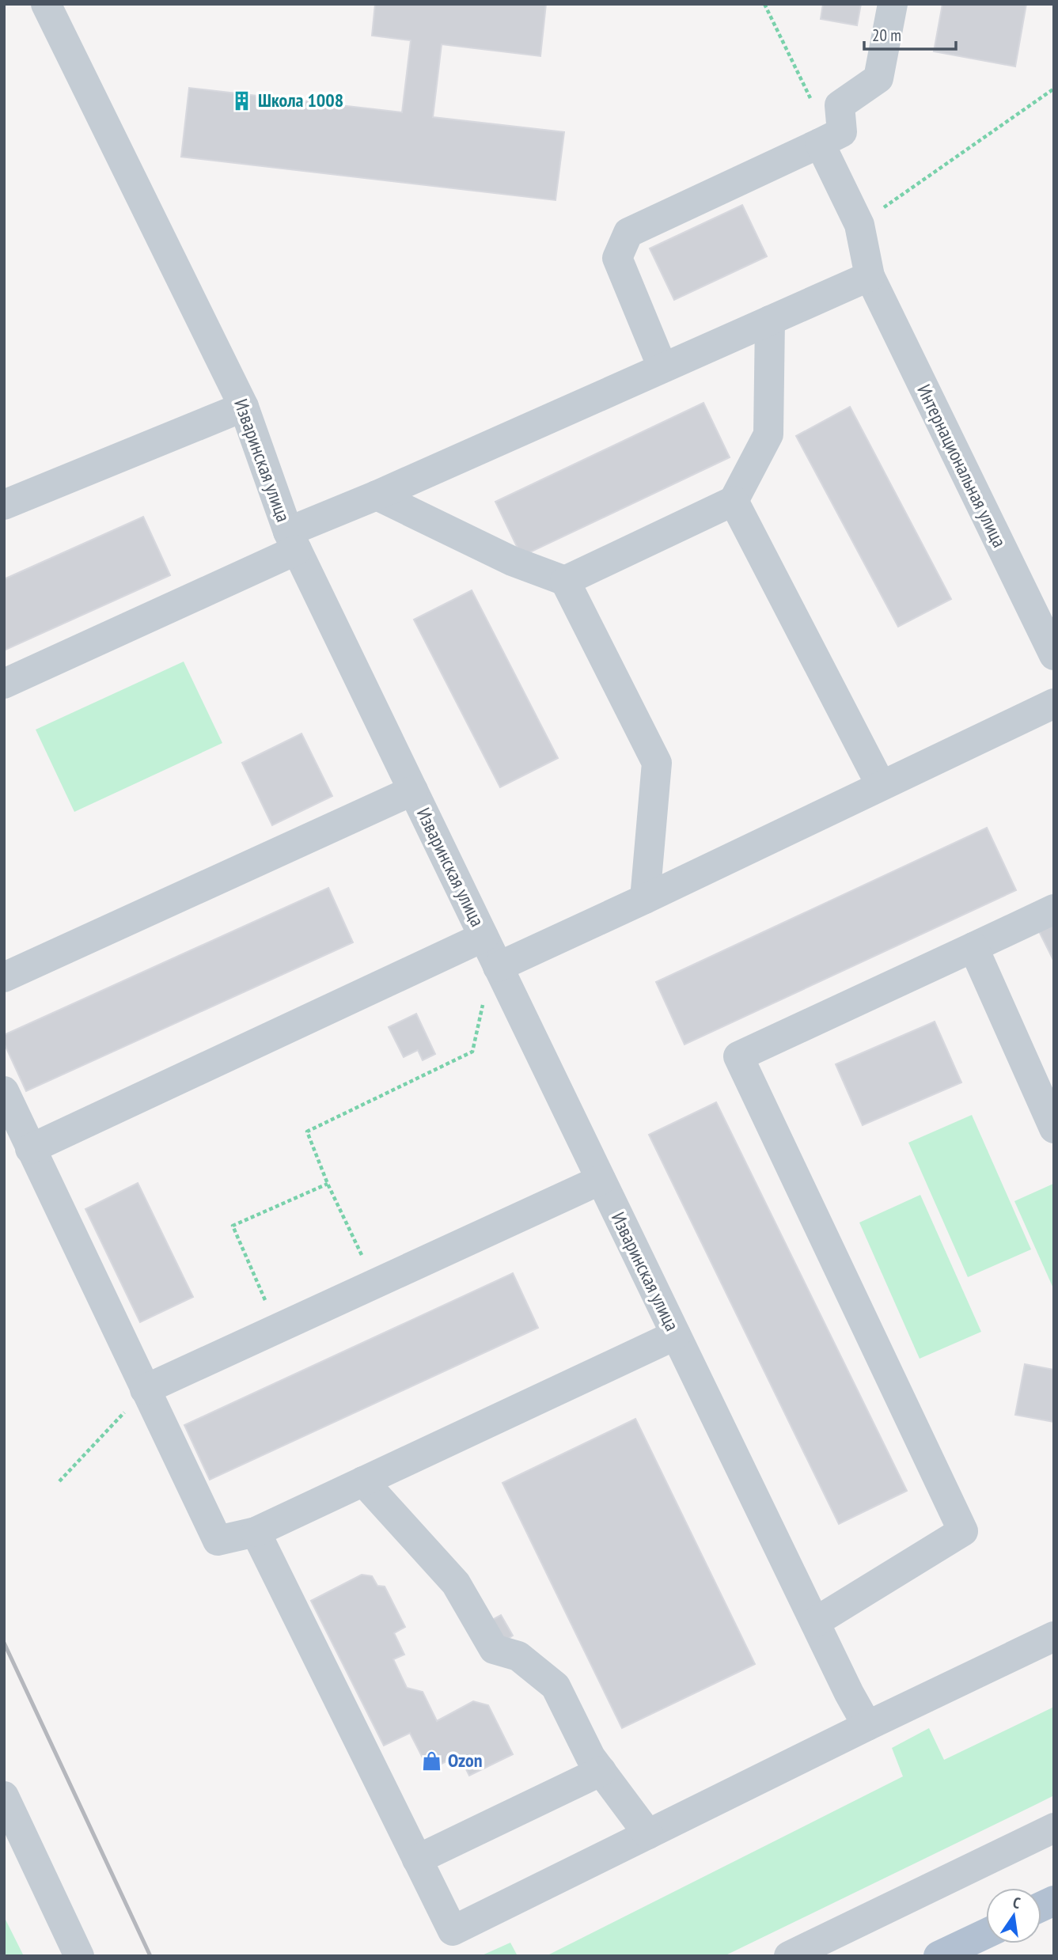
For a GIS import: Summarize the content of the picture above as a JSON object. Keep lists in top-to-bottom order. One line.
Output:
{"streets":{"street":["Изваринская улица","Интернациональная улица"]},"places":{"building":["Школа 1008"],"shop":["Ozon"]},"scale_bar":"20 m","north":"top"}
